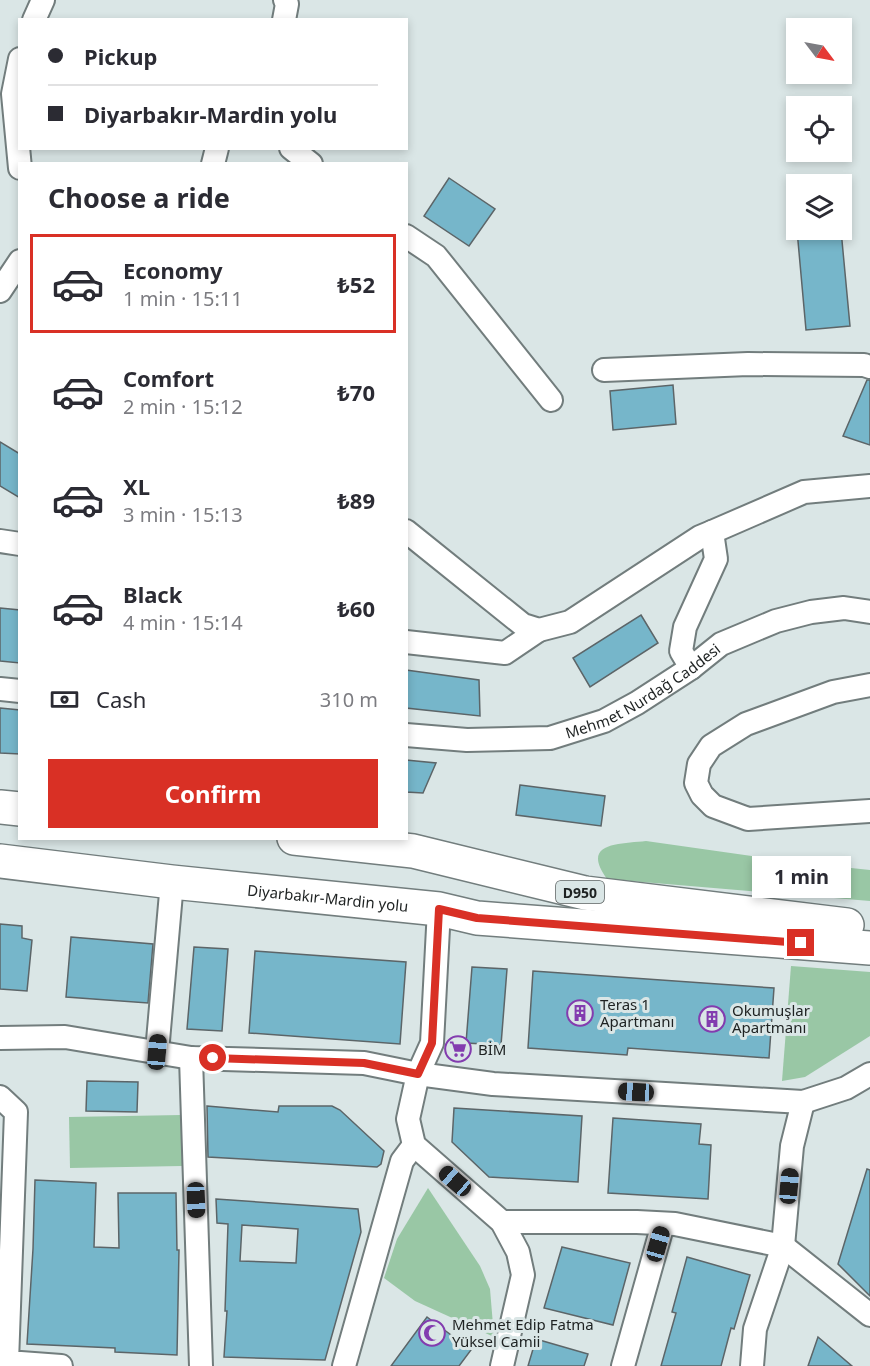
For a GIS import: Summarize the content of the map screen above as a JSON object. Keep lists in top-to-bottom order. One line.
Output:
{"streets":{"highway":["D950","Diyarbakır-Mardin yolu"],"street":["Mehmet Nurdağ Caddesi"]},"places":{"building":["Teras 1 Apartmanı","Okumuşlar Apartmanı"],"supermarket":["BİM"],"mosque":["Mehmet Edip Fatma Yüksel Camii"]},"north":"bottom right","page":{"banner":["Pickup","Diyarbakır-Mardin yolu"],"heading":"Choose a ride","list":[{"name":"Economy","note":"1 min · 15:11","value":"₺52"},{"name":"Comfort","note":"2 min · 15:12","value":"₺70"},{"name":"XL","note":"3 min · 15:13","value":"₺89"},{"name":"Black","note":"4 min · 15:14","value":"₺60"}],"pay":["Cash","310 m"],"buttons":"Confirm","bubble":"1 min"}}
